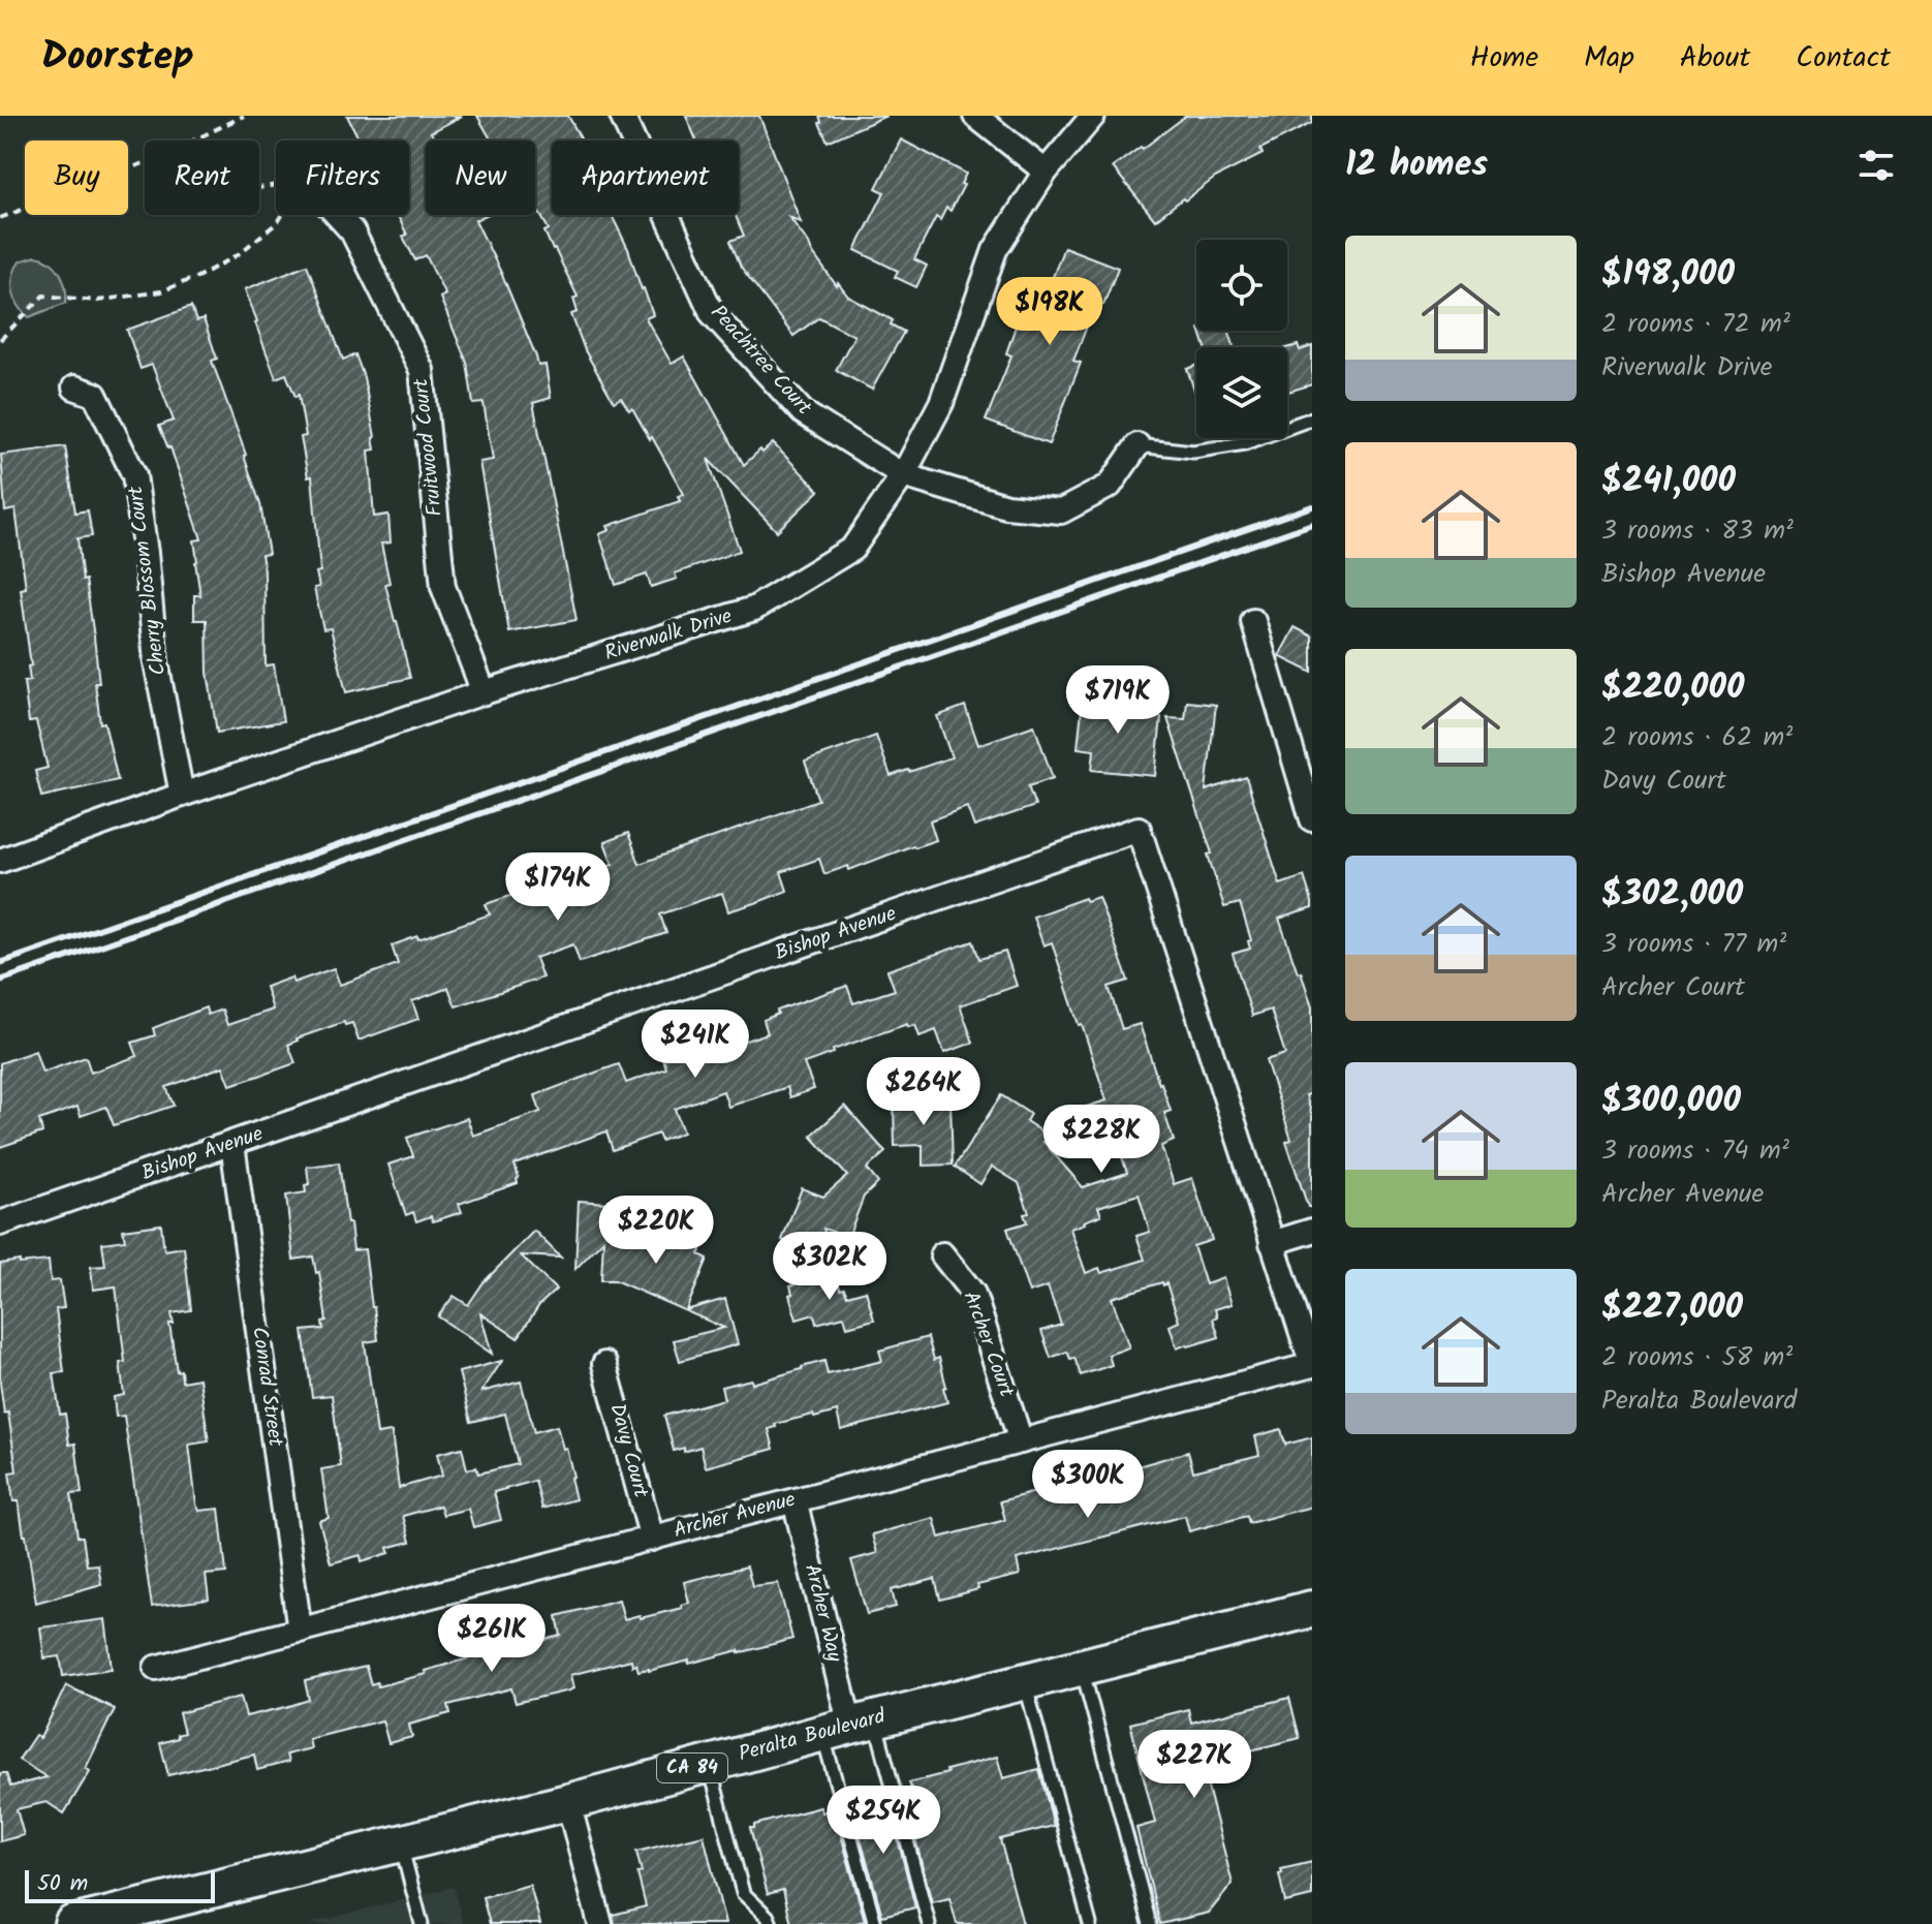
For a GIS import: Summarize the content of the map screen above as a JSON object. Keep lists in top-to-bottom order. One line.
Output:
{"streets":{"main road":["Peralta Boulevard","CA 84"],"street":["Peachtree Court","Fruitwood Court","Cherry Blossom Court","Riverwalk Drive","Bishop Avenue","Archer Court","Conrad Street","Davy Court","Archer Avenue","Archer Way"]},"crossings":[["Peachtree Court","Riverwalk Drive"],["Fruitwood Court","Riverwalk Drive"],["Cherry Blossom Court","Riverwalk Drive"],["Bishop Avenue","Conrad Street"],["Bishop Avenue","Archer Avenue"],["Archer Court","Archer Avenue"],["Conrad Street","Archer Avenue"],["Davy Court","Archer Avenue"],["Archer Avenue","Archer Way"],["Archer Way","Peralta Boulevard"]],"scale_bar":"50 m","page":{"header":"Doorstep","nav":["Home","Map","About","Contact"],"heading":"12 homes","chip":["Buy","Rent","Filters","New","Apartment"],"list":[{"name":"$198,000","note":"2 rooms · 72 m² · Riverwalk Drive"},{"name":"$241,000","note":"3 rooms · 83 m² · Bishop Avenue"},{"name":"$220,000","note":"2 rooms · 62 m² · Davy Court"},{"name":"$302,000","note":"3 rooms · 77 m² · Archer Court"},{"name":"$300,000","note":"3 rooms · 74 m² · Archer Avenue"},{"name":"$227,000","note":"2 rooms · 58 m² · Peralta Boulevard"}],"price":["$198K","$719K","$174K","$241K","$264K","$228K","$220K","$302K","$300K","$261K","$227K","$254K"],"scale":"50 m"}}
